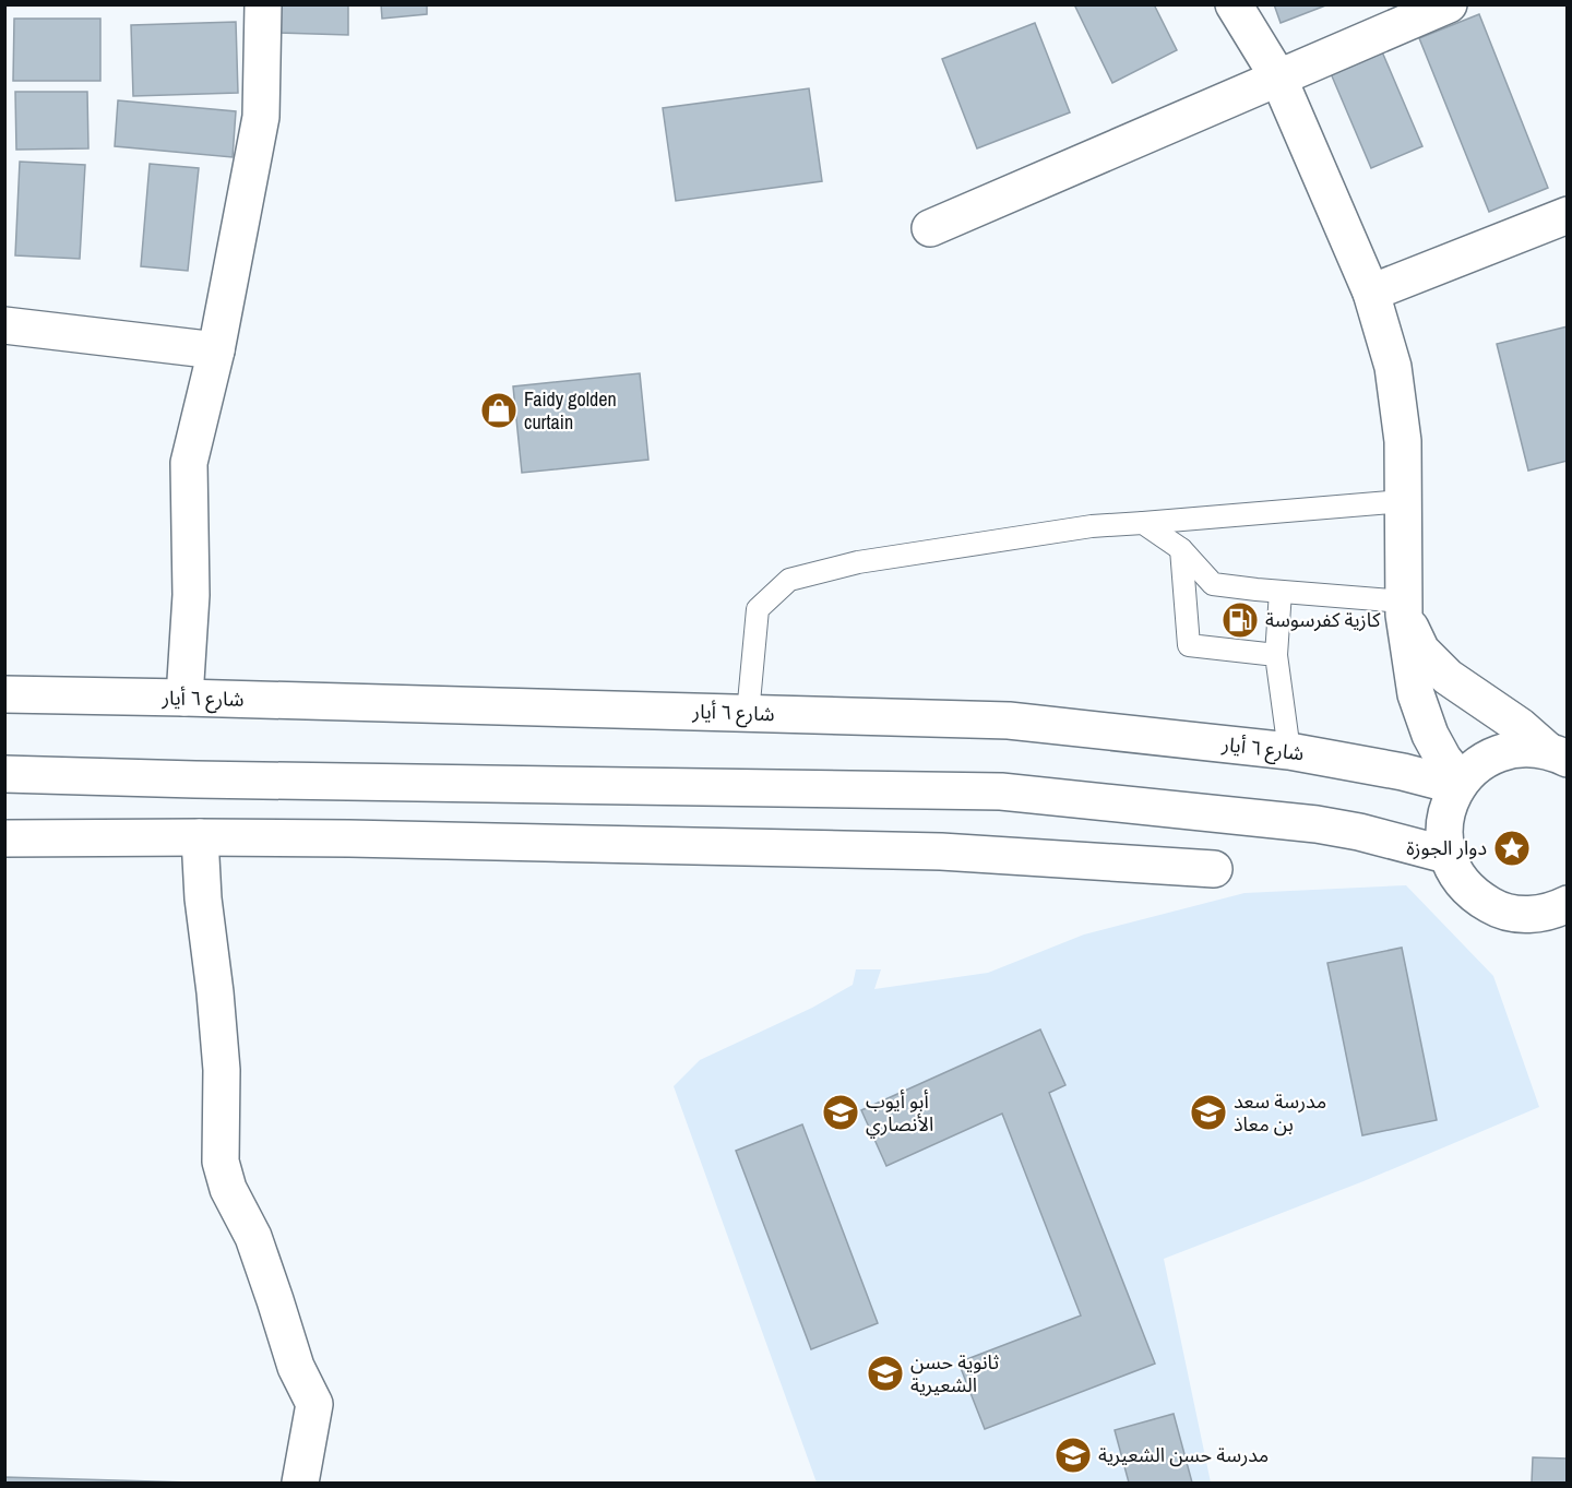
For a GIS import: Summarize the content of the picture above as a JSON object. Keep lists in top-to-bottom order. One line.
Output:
{"streets":{"street":["شارع ٦ أيار"]},"places":{"shop":["Faidy golden curtain"],"fuel station":["كازية كفرسوسة"],"place":["دوار الجوزة"],"school or university":["أبو أيوب الأنصاري","مدرسة سعد بن معاذ","ثانوية حسن الشعيرية","مدرسة حسن الشعيرية"]}}
